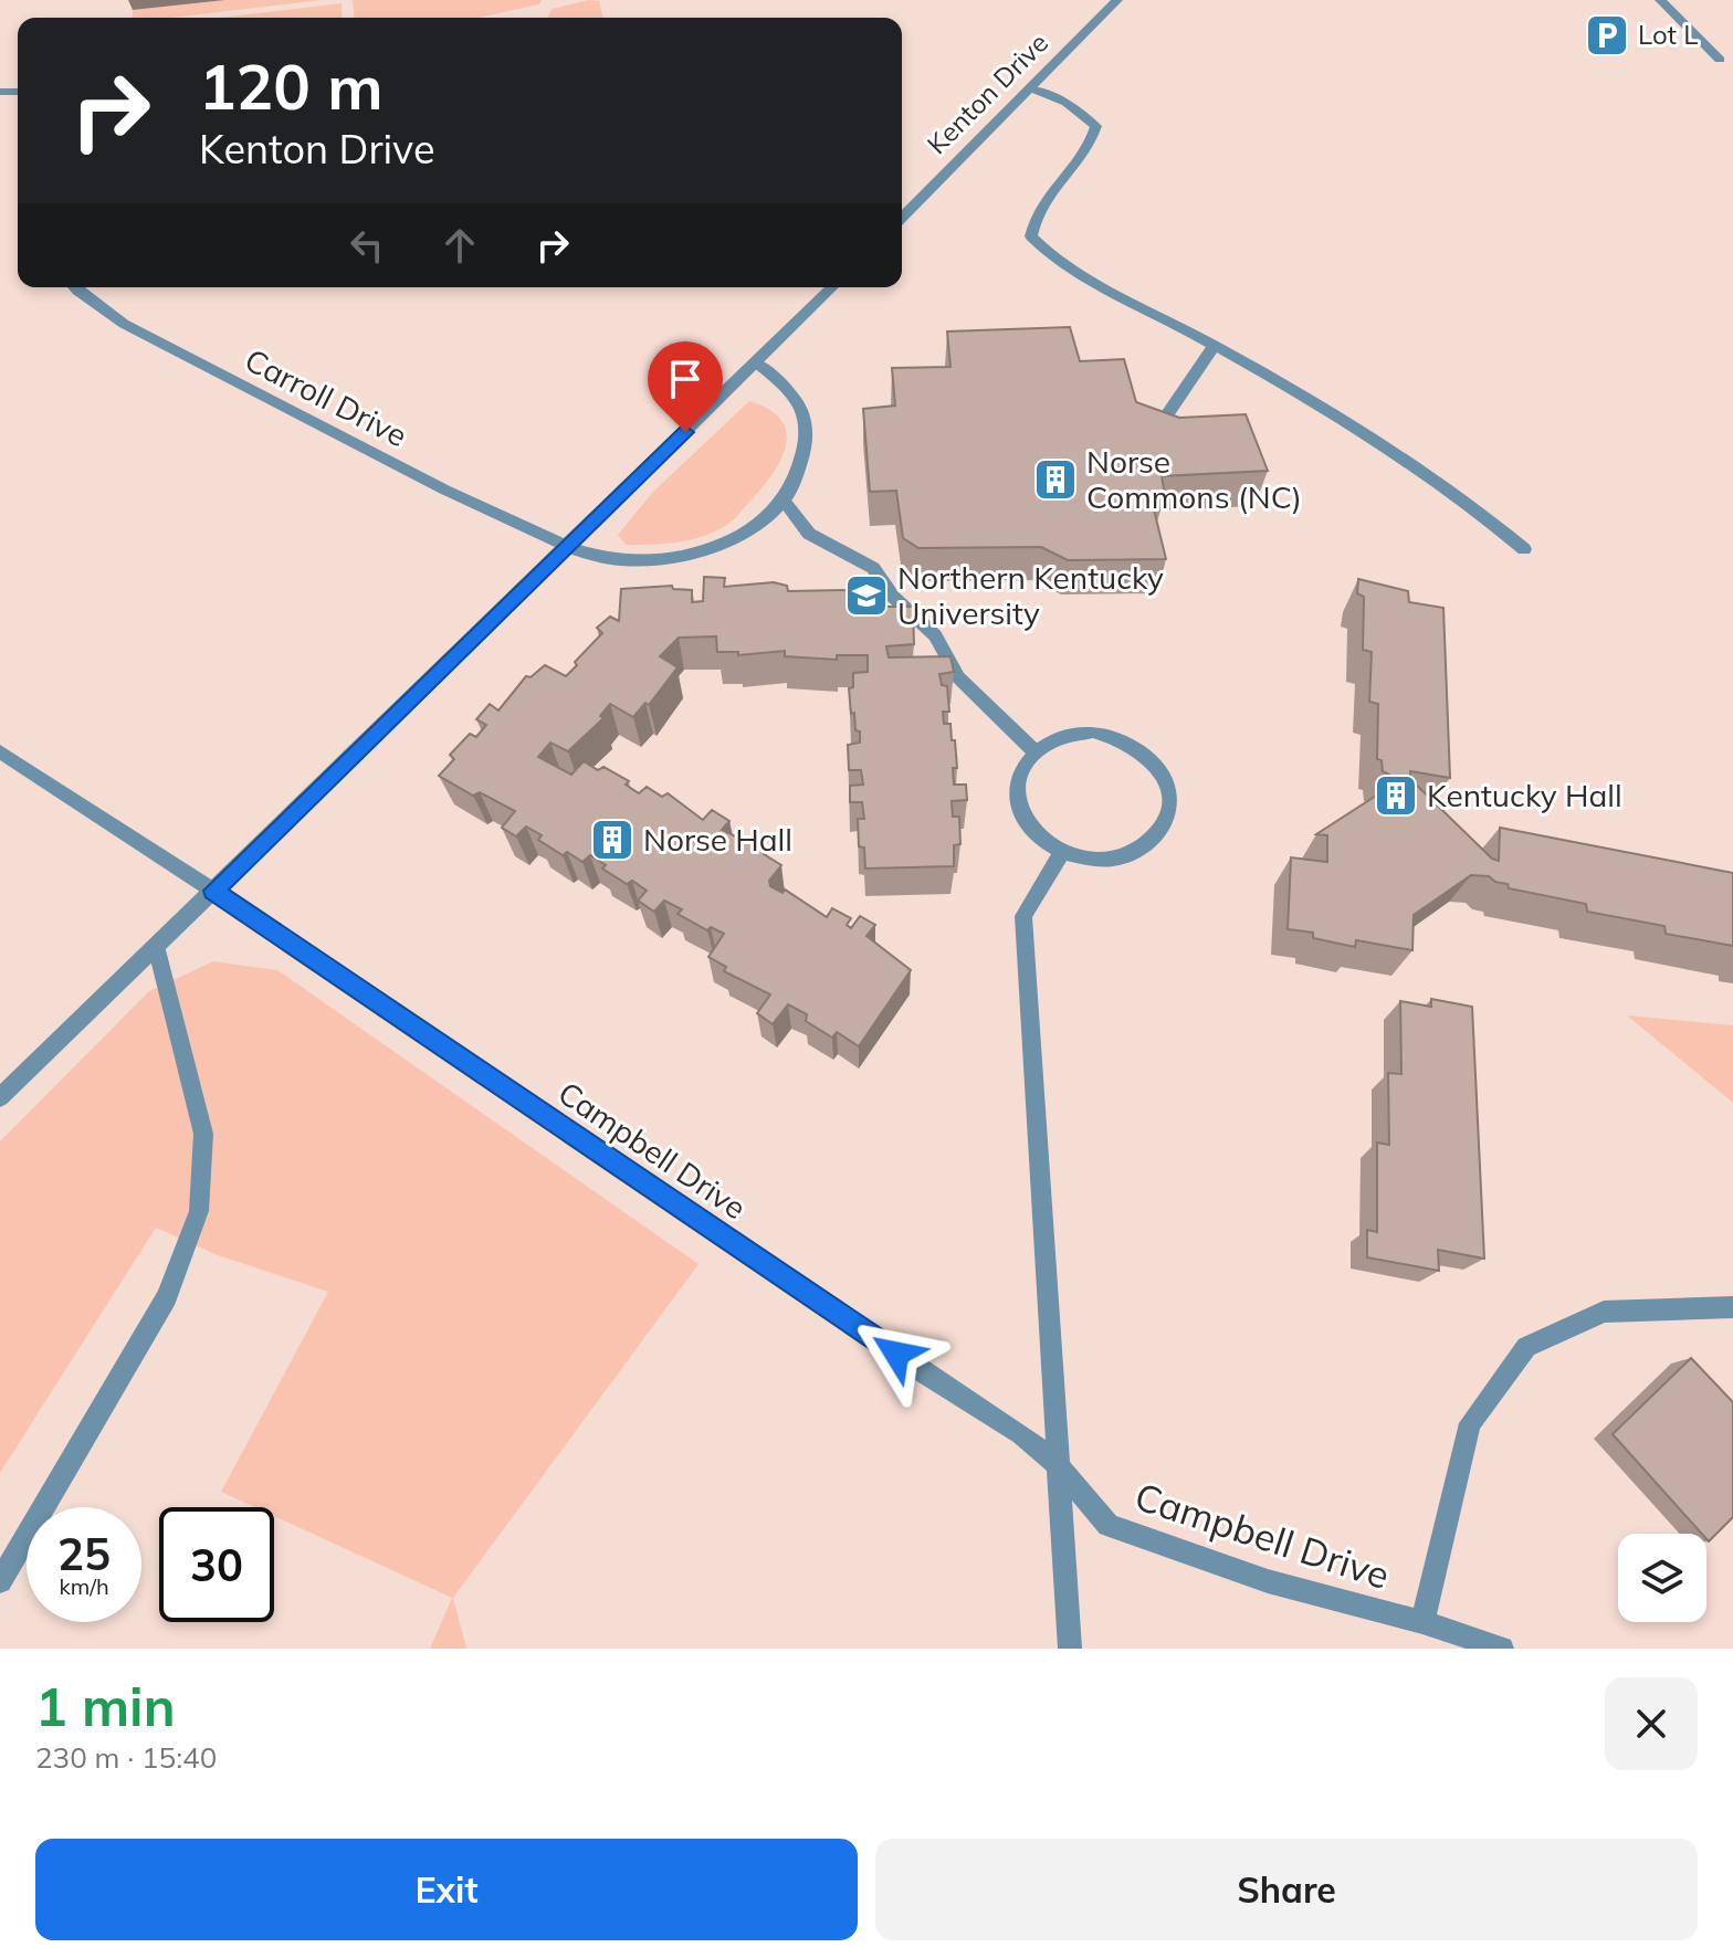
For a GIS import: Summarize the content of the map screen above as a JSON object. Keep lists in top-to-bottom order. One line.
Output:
{"streets":{"street":["Kenton Drive","Carroll Drive","Campbell Drive"]},"places":{"parking":["Lot L"],"building":["Norse Commons (NC)","Kentucky Hall","Norse Hall"],"school or university":["Northern Kentucky University"]},"page":{"turn":["120 m","Kenton Drive"],"speed":"25 km/h","limit":"30","heading":["1 min","230 m · 15:40"],"buttons":["Exit","Share"]}}
